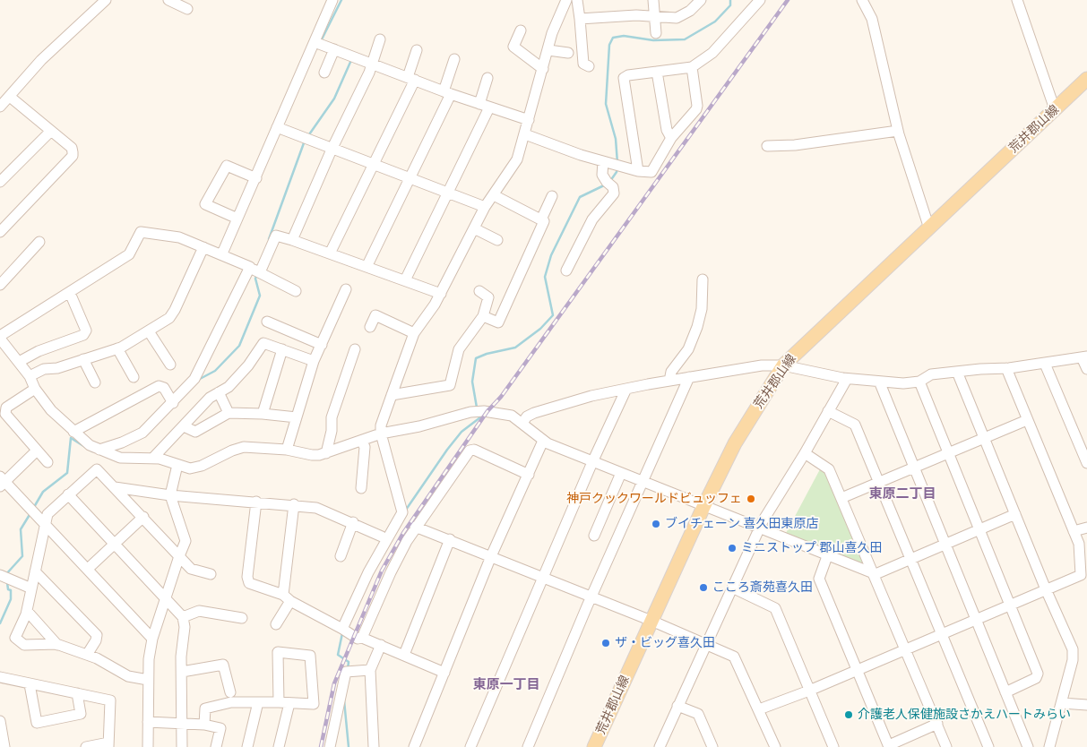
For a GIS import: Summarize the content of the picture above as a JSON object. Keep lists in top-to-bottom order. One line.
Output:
{"streets":{"main road":["荒井郡山線"]},"districts":["東原二丁目","東原一丁目"],"places":["神戸クックワールドビュッフェ","ブイチェーン 喜久田東原店","ミニストップ 郡山喜久田","こころ斎苑喜久田","ザ・ビッグ喜久田","介護老人保健施設さかえハートみらい"]}
